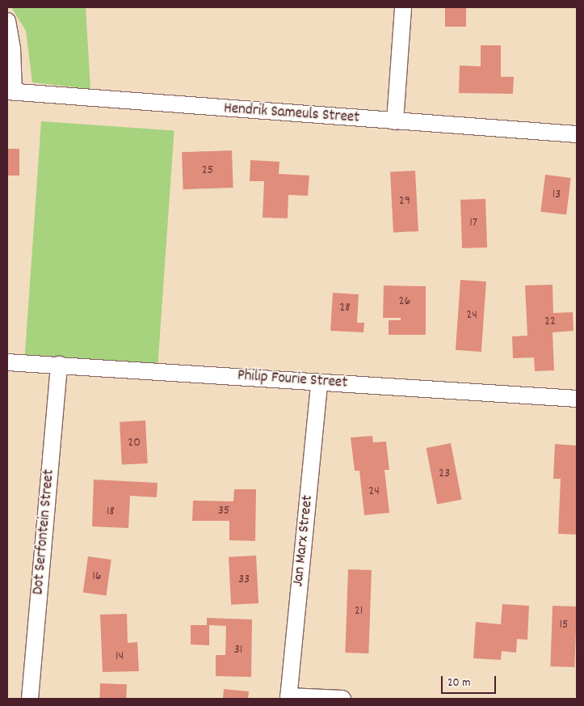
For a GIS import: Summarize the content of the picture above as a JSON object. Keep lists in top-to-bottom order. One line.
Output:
{"streets":{"street":["Hendrik Sameuls Street","Philip Fourie Street","Dot Serfontein Street","Jan Marx Street"]},"crossings":[["Philip Fourie Street","Dot Serfontein Street"],["Philip Fourie Street","Jan Marx Street"]],"house_numbers":["25","13","29","17","26","28","24","22","20","23","24","35","18","16","33","21","15","31","14"],"scale_bar":"20 m"}
